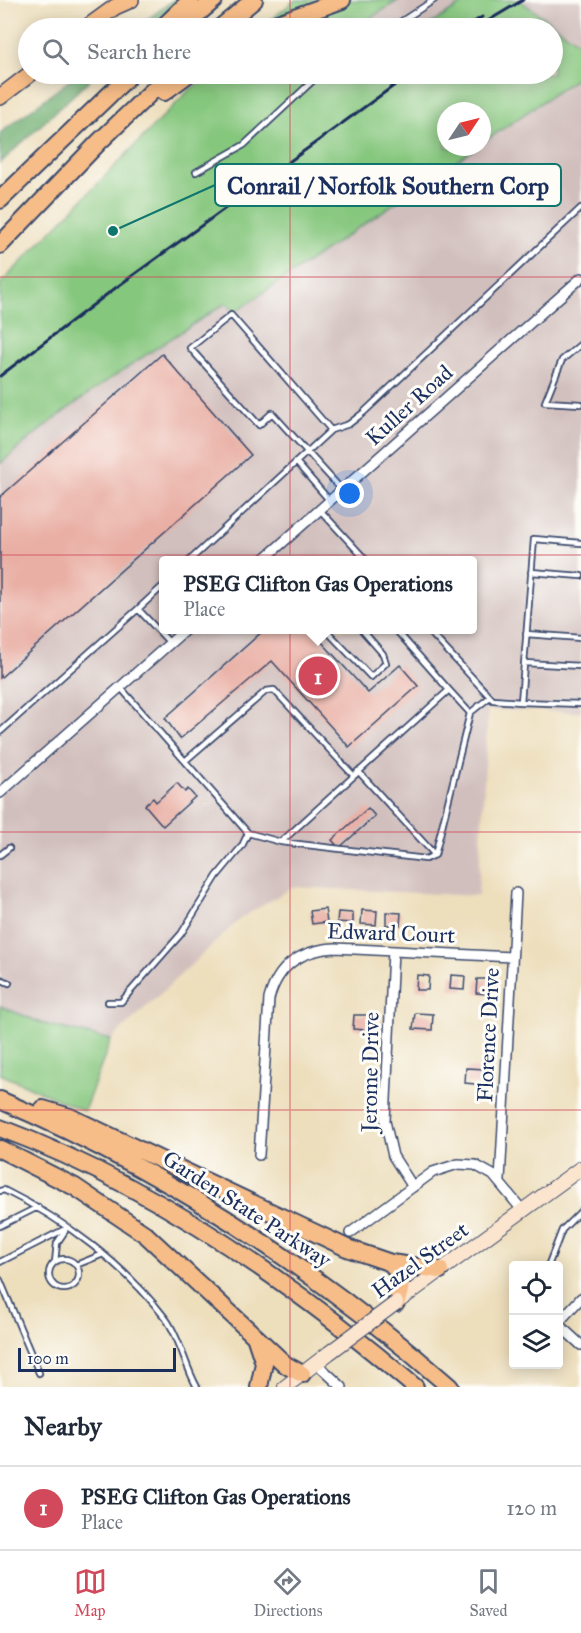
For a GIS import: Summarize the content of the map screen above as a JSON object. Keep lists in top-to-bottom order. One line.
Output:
{"streets":{"highway":["Garden State Parkway"],"street":["Kuller Road","Edward Court","Florence Drive","Jerome Drive","Hazel Street"]},"crossings":[["Edward Court","Florence Drive"],["Edward Court","Jerome Drive"]],"places":["Conrail / Norfolk Southern Corp"],"scale_bar":"100 m","north":"top right","page":{"search":"Search here","popup":["PSEG Clifton Gas Operations","Place"],"pins":"1","scale":"100 m","heading":"Nearby","list":[{"mark":"1","name":"PSEG Clifton Gas Operations","note":"Place","value":"120 m"}],"nav":["Map","Directions","Saved"]}}
